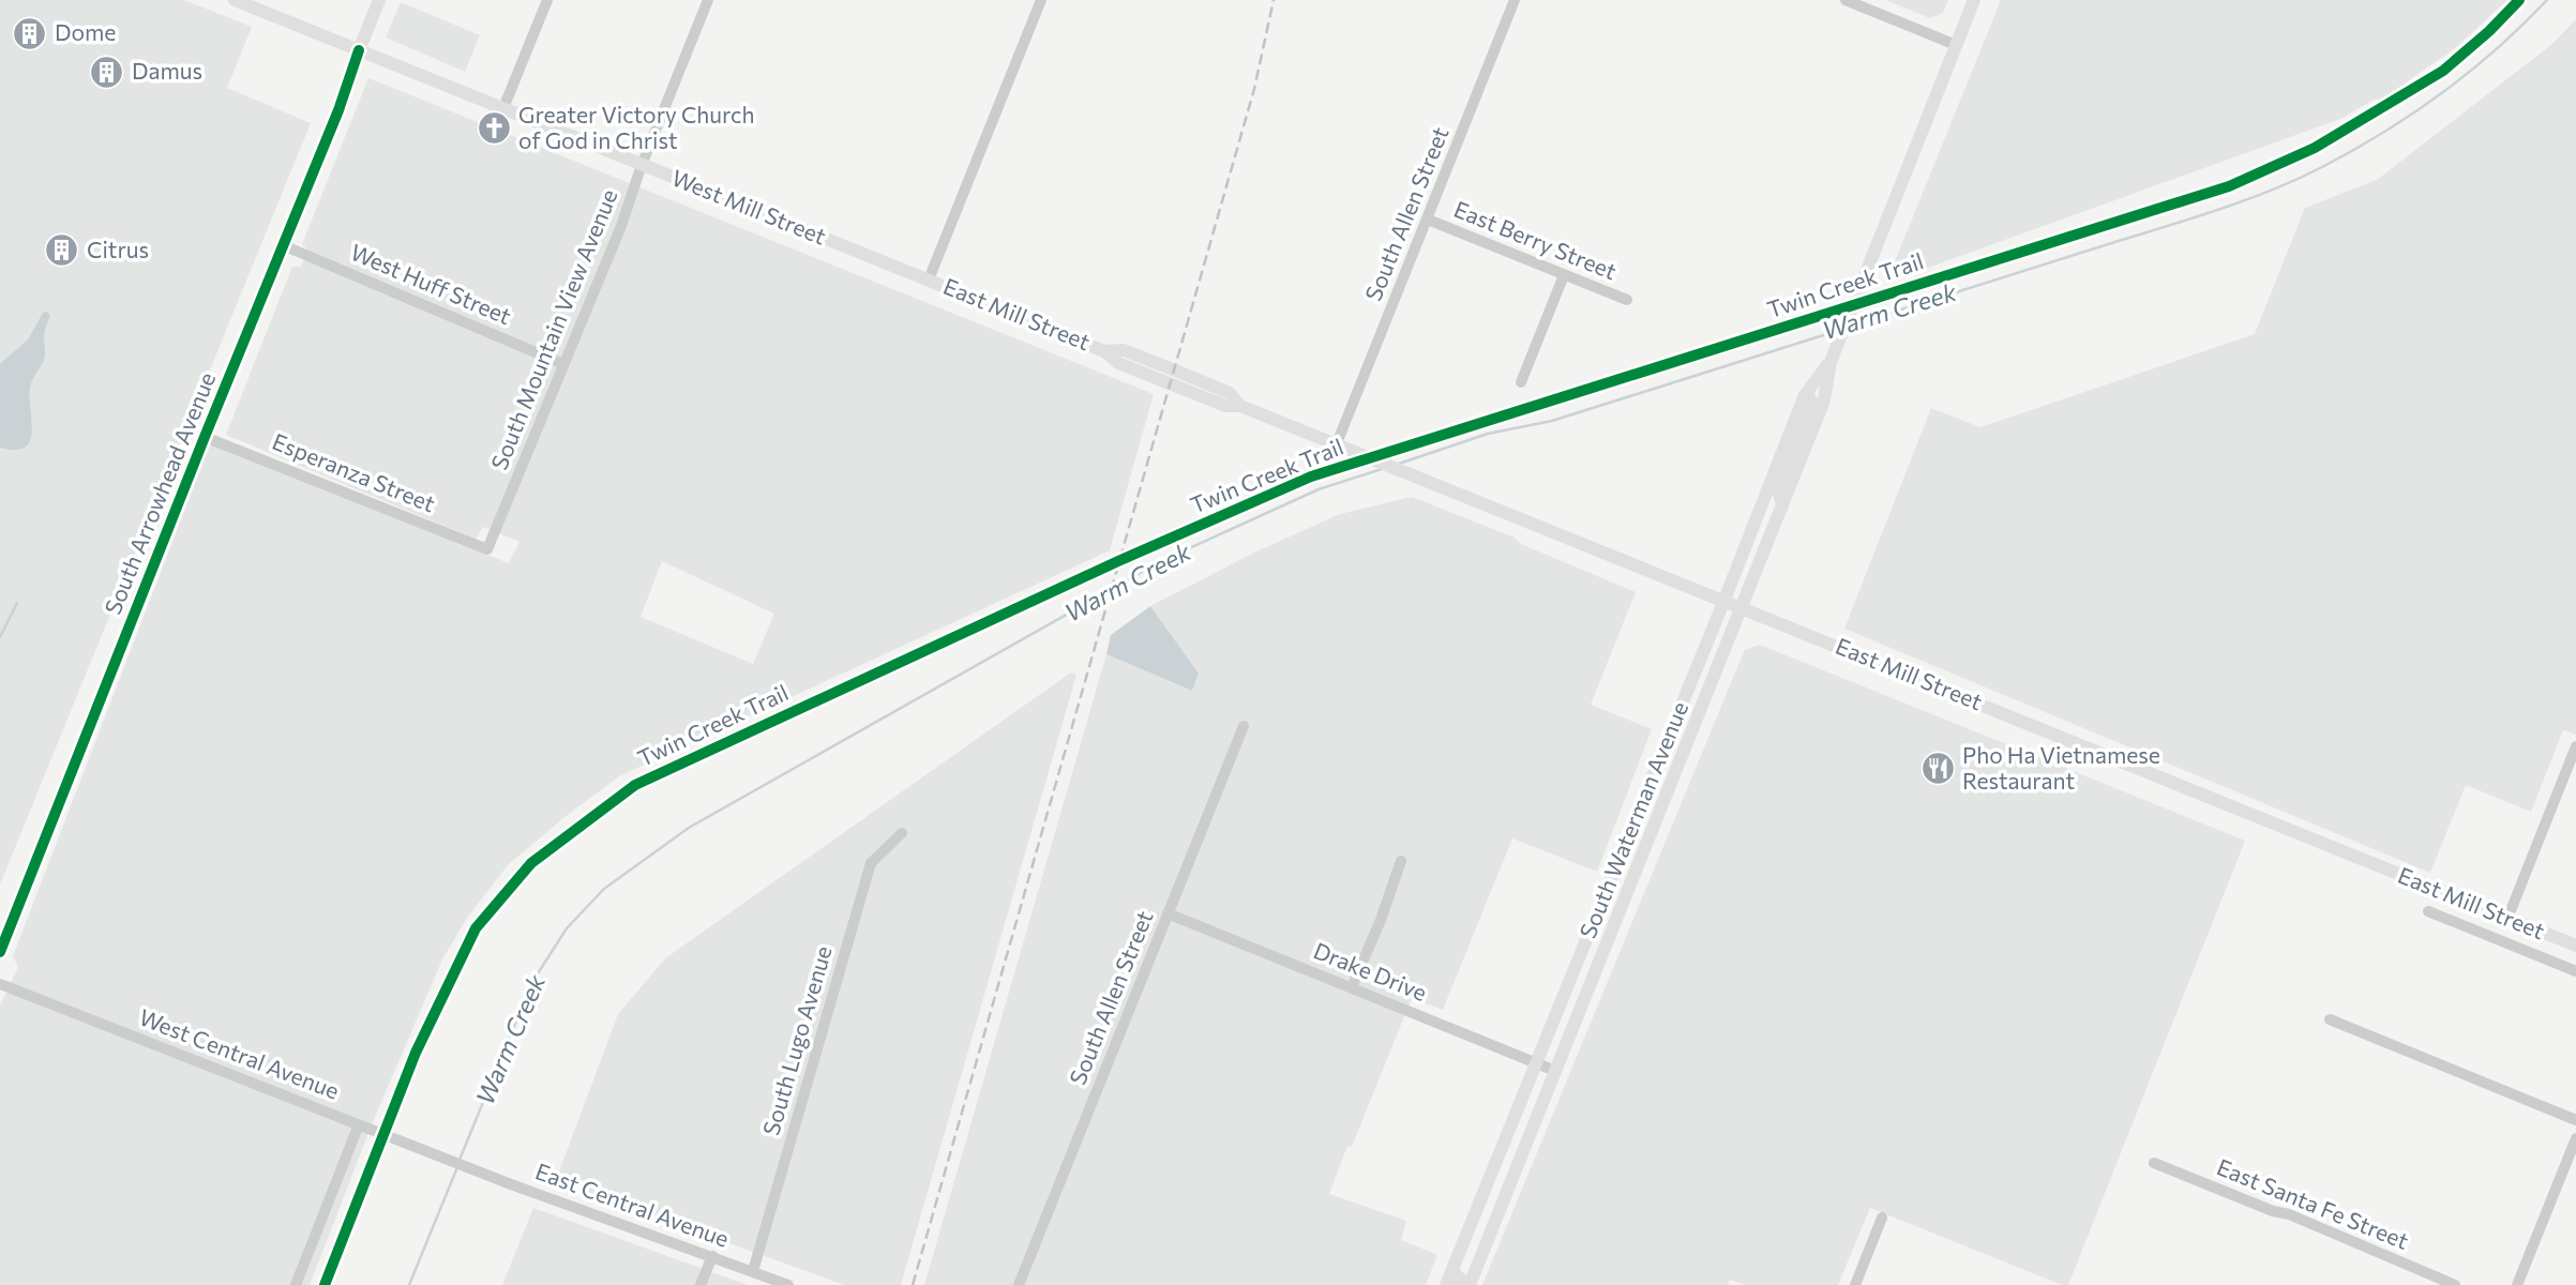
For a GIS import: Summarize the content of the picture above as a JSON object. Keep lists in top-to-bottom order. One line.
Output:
{"streets":{"main road":["West Mill Street","East Mill Street","South Arrowhead Avenue","South Waterman Avenue"],"street":["South Allen Street","East Berry Street","West Huff Street","South Mountain View Avenue","Esperanza Street","Drake Drive","South Lugo Avenue","West Central Avenue","East Santa Fe Street","East Central Avenue"],"cycle path":["Twin Creek Trail"]},"crossings":[["West Mill Street","East Mill Street"],["West Mill Street","South Mountain View Avenue"],["West Mill Street","South Arrowhead Avenue"],["South Allen Street","East Berry Street"],["South Allen Street","East Mill Street"],["South Allen Street","Drake Drive"],["West Huff Street","South Mountain View Avenue"],["West Huff Street","South Arrowhead Avenue"],["East Mill Street","South Waterman Avenue"],["South Mountain View Avenue","Esperanza Street"],["Esperanza Street","South Arrowhead Avenue"],["South Waterman Avenue","Drake Drive"],["South Lugo Avenue","East Central Avenue"],["West Central Avenue","East Central Avenue"]],"water":["Warm Creek"],"places":{"building":["Dome","Damus","Citrus"],"church":["Greater Victory Church of God in Christ"],"restaurant":["Pho Ha Vietnamese Restaurant"]}}
